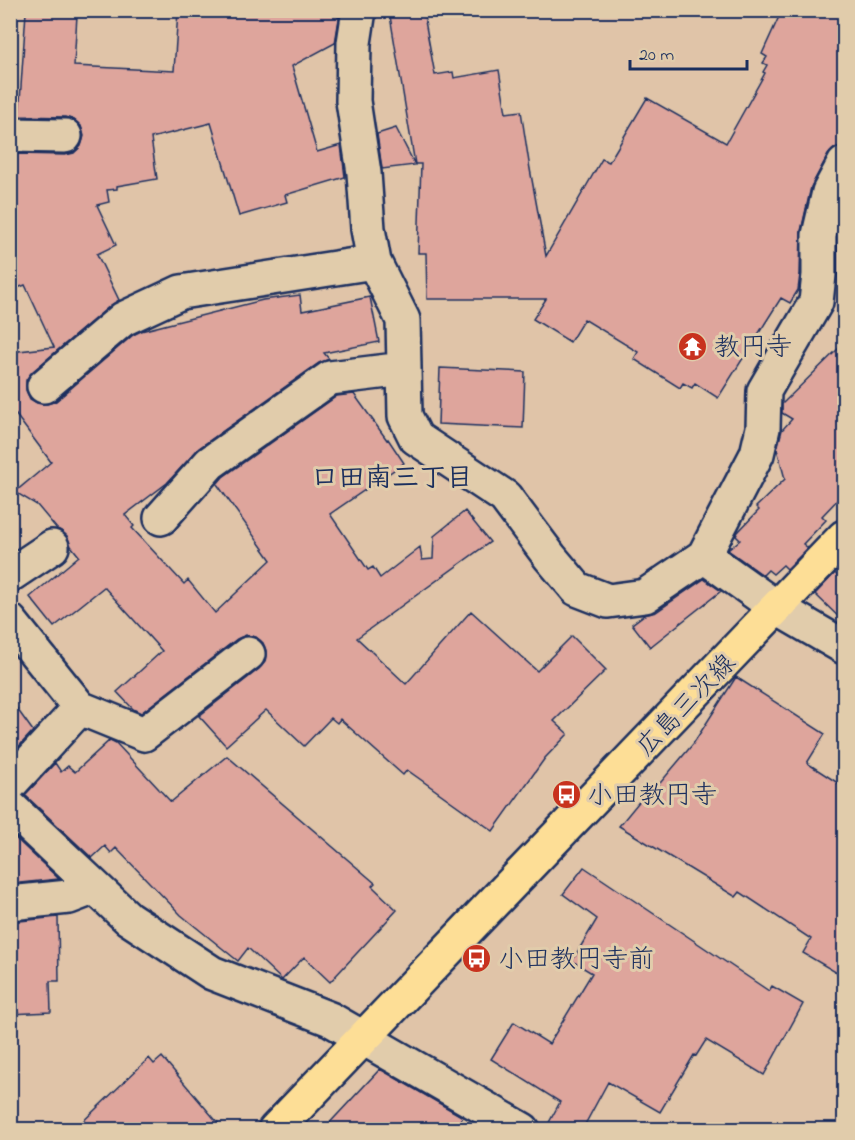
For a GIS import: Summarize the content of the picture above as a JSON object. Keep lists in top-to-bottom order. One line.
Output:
{"streets":{"main road":["広島三次線"]},"districts":["口田南三丁目"],"places":{"temple":["教円寺"],"bus stop":["小田教円寺","小田教円寺前"]},"scale_bar":"20 m"}
